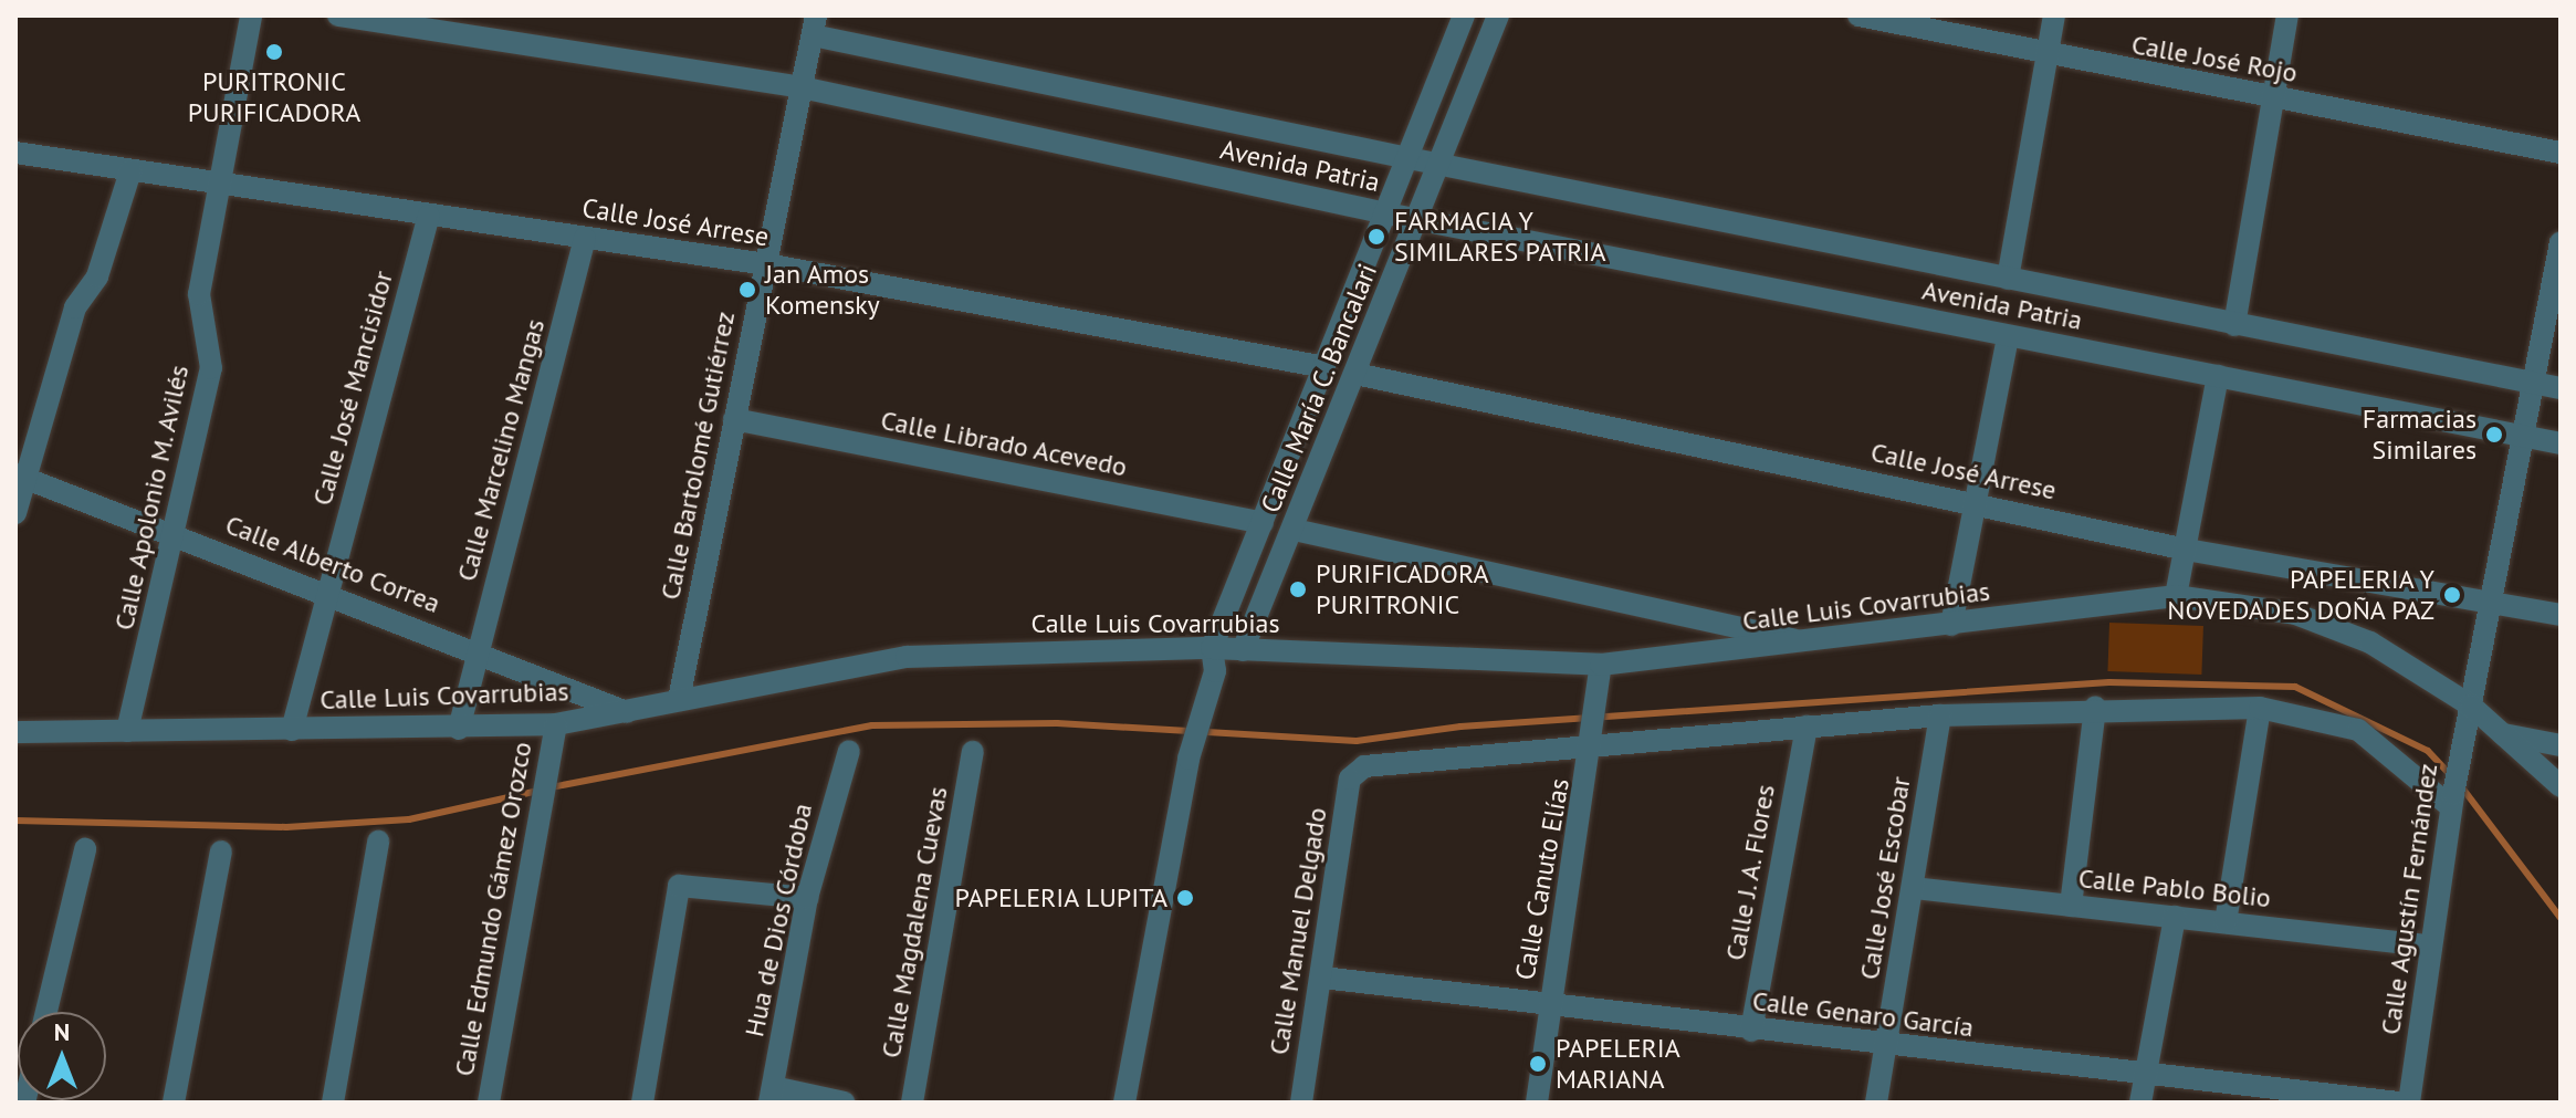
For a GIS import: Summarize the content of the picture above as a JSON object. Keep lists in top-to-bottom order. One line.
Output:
{"streets":{"street":["Calle José Rojo","Avenida Patria","Calle José Arrese","Calle José Mancisidor","Calle María C. Bancalari","Calle Librado Acevedo","Calle Marcelino Mangas","Calle Bartolomé Gutiérrez","Calle Apolonio M. Avilés","Calle Alberto Correa","Calle Luis Covarrubias","Calle J. A. Flores","Calle José Escobar","Calle Canuto Elías","Calle Pablo Bolio","Calle Agustín Fernández","Calle Edmundo Gámez Orozco","Hua de Dios Córdoba","Calle Magdalena Cuevas","Calle Manuel Delgado","Calle Genaro García"]},"crossings":[["Avenida Patria","Calle María C. Bancalari"],["Avenida Patria","Calle Bartolomé Gutiérrez"],["Avenida Patria","Calle Agustín Fernández"],["Calle José Arrese","Calle José Mancisidor"],["Calle José Arrese","Calle María C. Bancalari"],["Calle José Arrese","Calle Marcelino Mangas"],["Calle José Arrese","Calle Bartolomé Gutiérrez"],["Calle José Arrese","Calle Apolonio M. Avilés"],["Calle José Arrese","Calle Agustín Fernández"],["Calle José Mancisidor","Calle Alberto Correa"],["Calle José Mancisidor","Calle Luis Covarrubias"],["Calle María C. Bancalari","Calle Librado Acevedo"],["Calle María C. Bancalari","Calle Luis Covarrubias"],["Calle Librado Acevedo","Calle Bartolomé Gutiérrez"],["Calle Marcelino Mangas","Calle Alberto Correa"],["Calle Marcelino Mangas","Calle Luis Covarrubias"],["Calle Bartolomé Gutiérrez","Calle Luis Covarrubias"],["Calle Apolonio M. Avilés","Calle Alberto Correa"],["Calle Apolonio M. Avilés","Calle Luis Covarrubias"],["Calle Alberto Correa","Calle Luis Covarrubias"],["Calle Luis Covarrubias","Calle Canuto Elías"],["Calle Luis Covarrubias","Calle Agustín Fernández"],["Calle Luis Covarrubias","Calle Edmundo Gámez Orozco"],["Calle J. A. Flores","Calle Genaro García"],["Calle José Escobar","Calle Pablo Bolio"],["Calle José Escobar","Calle Genaro García"],["Calle Canuto Elías","Calle Manuel Delgado"],["Calle Canuto Elías","Calle Genaro García"],["Calle Pablo Bolio","Calle Agustín Fernández"],["Calle Manuel Delgado","Calle Genaro García"]],"places":["PURITRONIC PURIFICADORA","FARMACIA Y SIMILARES PATRIA","Jan Amos Komensky","Farmacias Similares","PURIFICADORA PURITRONIC","PAPELERIA Y NOVEDADES DOÑA PAZ","PAPELERIA LUPITA","PAPELERIA MARIANA"],"north":"top"}
